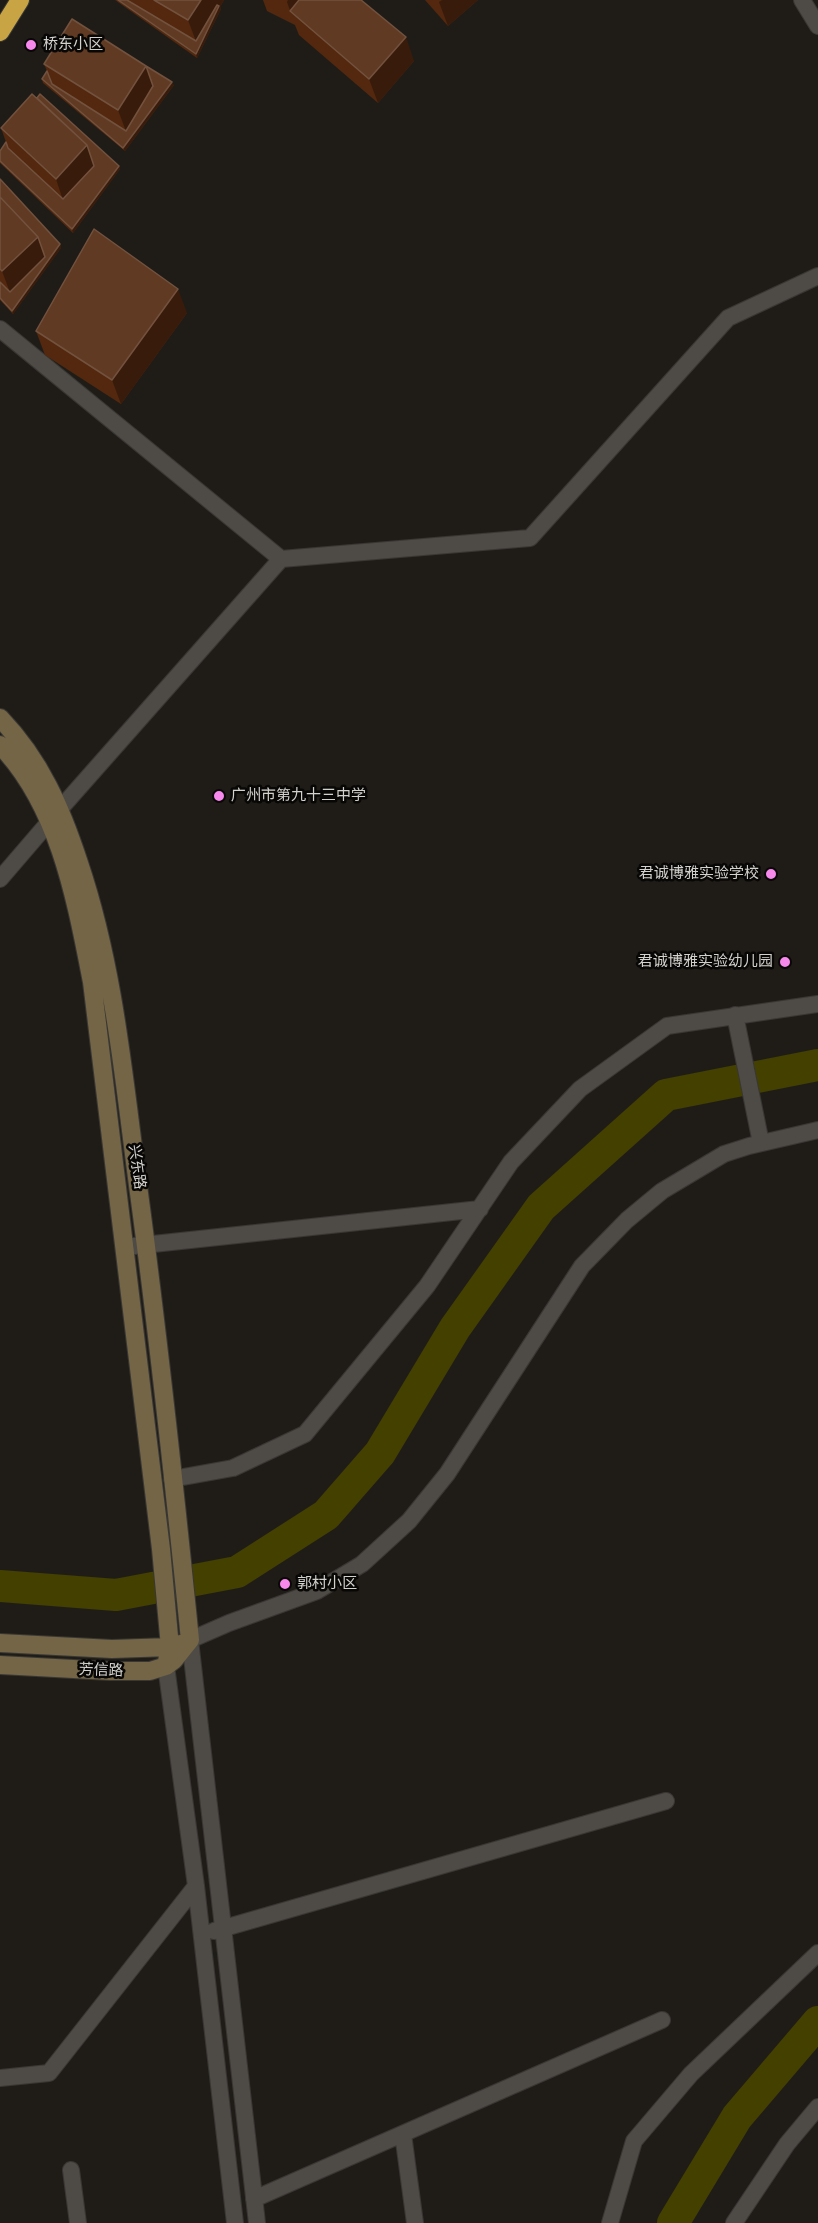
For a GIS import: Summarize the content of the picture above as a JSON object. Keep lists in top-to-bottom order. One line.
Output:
{"streets":{"street":["兴东路","芳信路"]},"crossings":[["兴东路","芳信路"]],"places":["桥东小区","广州市第九十三中学","君诚博雅实验学校","君诚博雅实验幼儿园","郭村小区"]}
